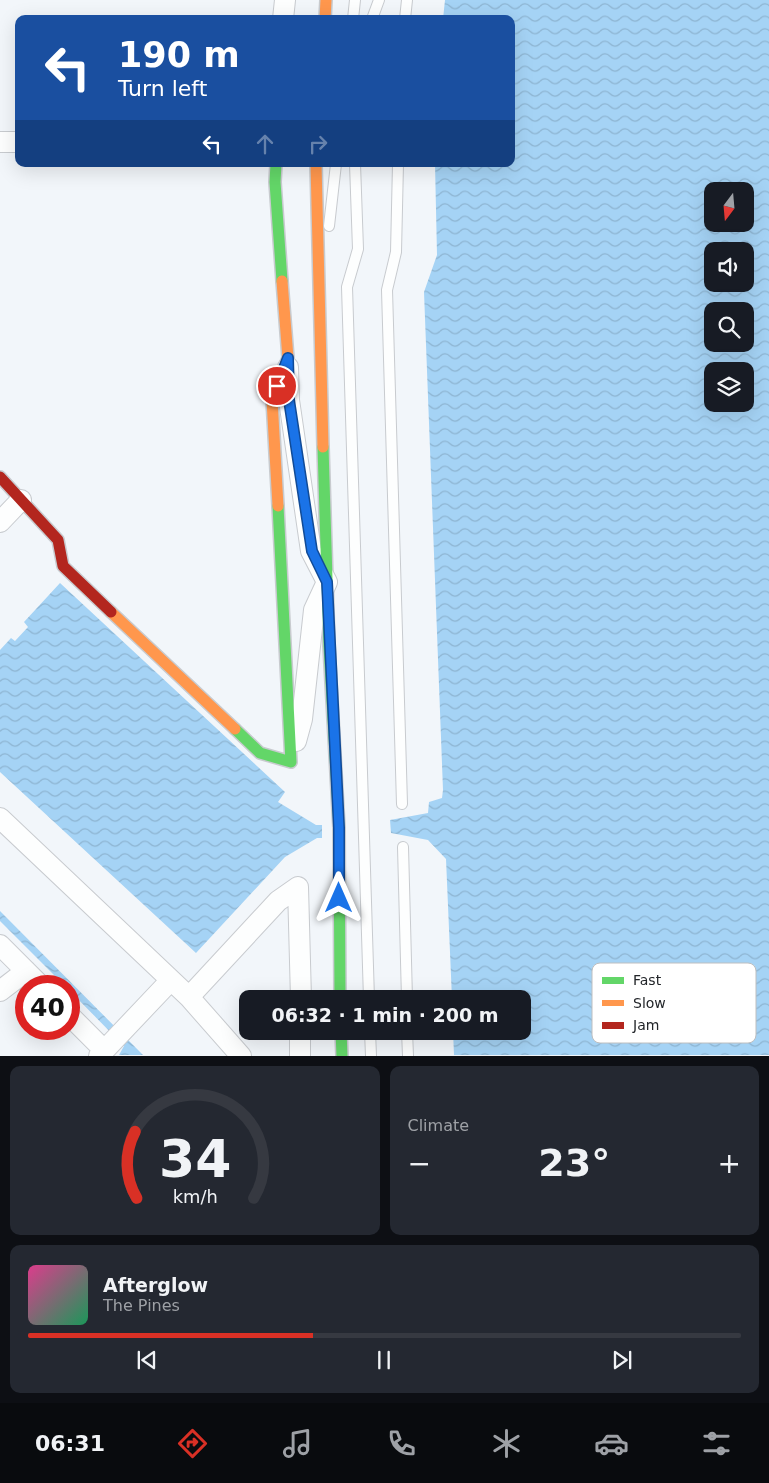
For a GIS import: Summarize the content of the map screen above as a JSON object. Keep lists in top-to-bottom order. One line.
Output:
{"legend":["Fast","Slow","Jam"],"north":"bottom","page":{"turn":["190 m","Turn left"],"limit":"40","trip":"06:32 · 1 min · 200 m","tile":"Climate","heat":["−","23°","+"],"song":["Afterglow","The Pines"],"tabs":"06:31","gauge":["34","km/h"]}}
